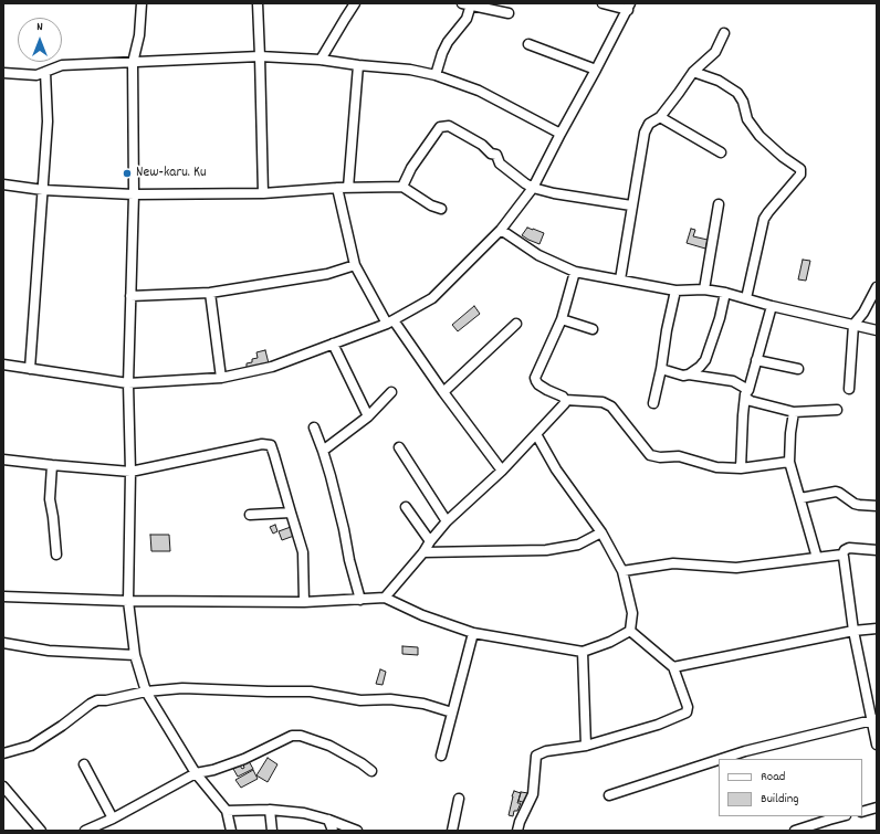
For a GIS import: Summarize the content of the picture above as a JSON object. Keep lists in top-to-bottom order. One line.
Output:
{"places":["New-karu. Ku"],"legend":["Road","Building"],"north":"top"}
